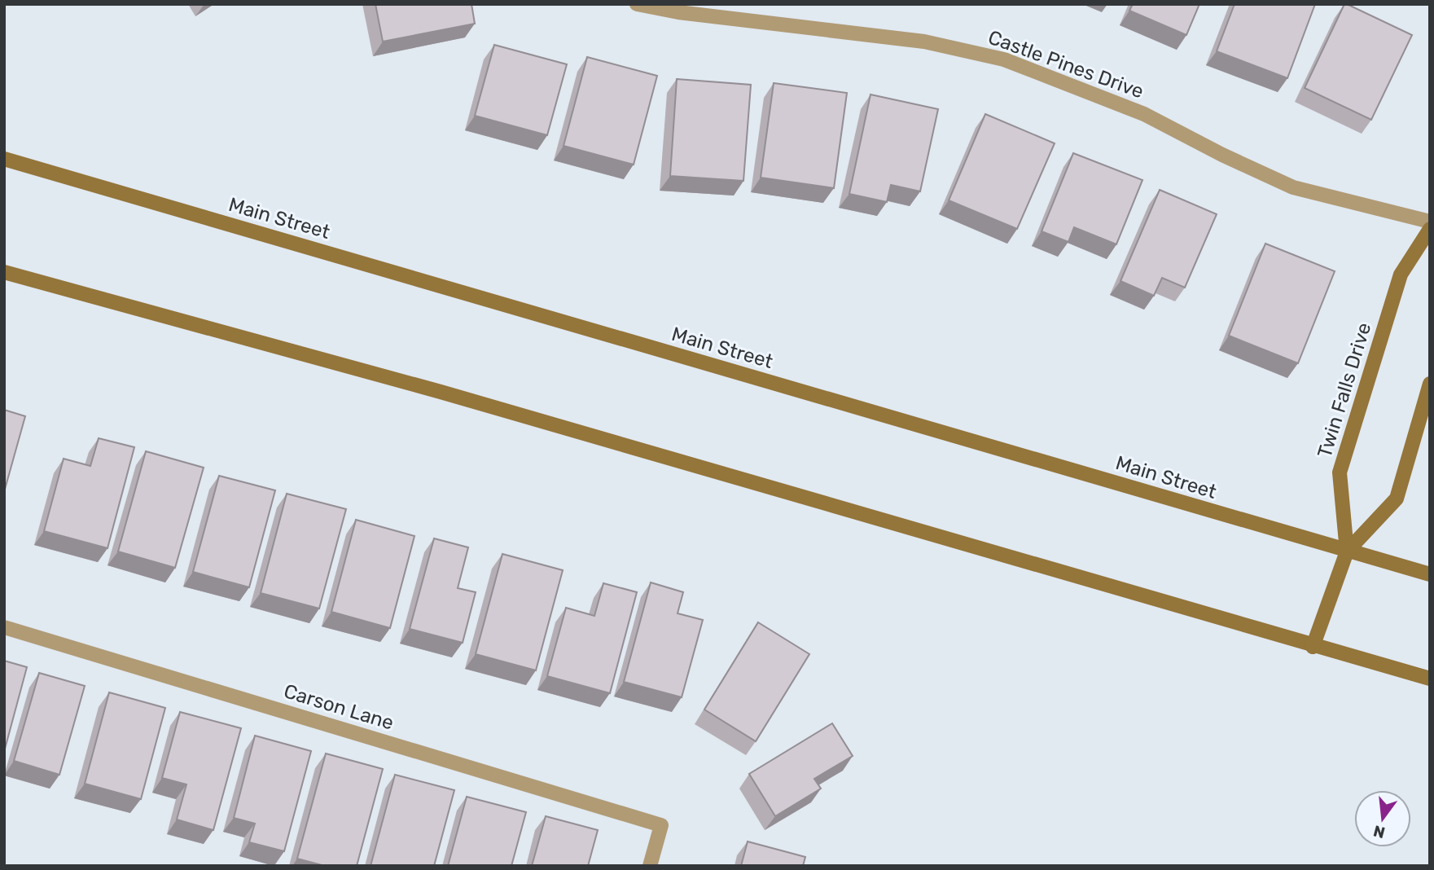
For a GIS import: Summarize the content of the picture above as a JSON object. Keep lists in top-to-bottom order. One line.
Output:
{"streets":{"main road":["Main Street","Twin Falls Drive"],"street":["Castle Pines Drive","Carson Lane"]},"crossings":[["Main Street","Twin Falls Drive"]],"north":"bottom"}
